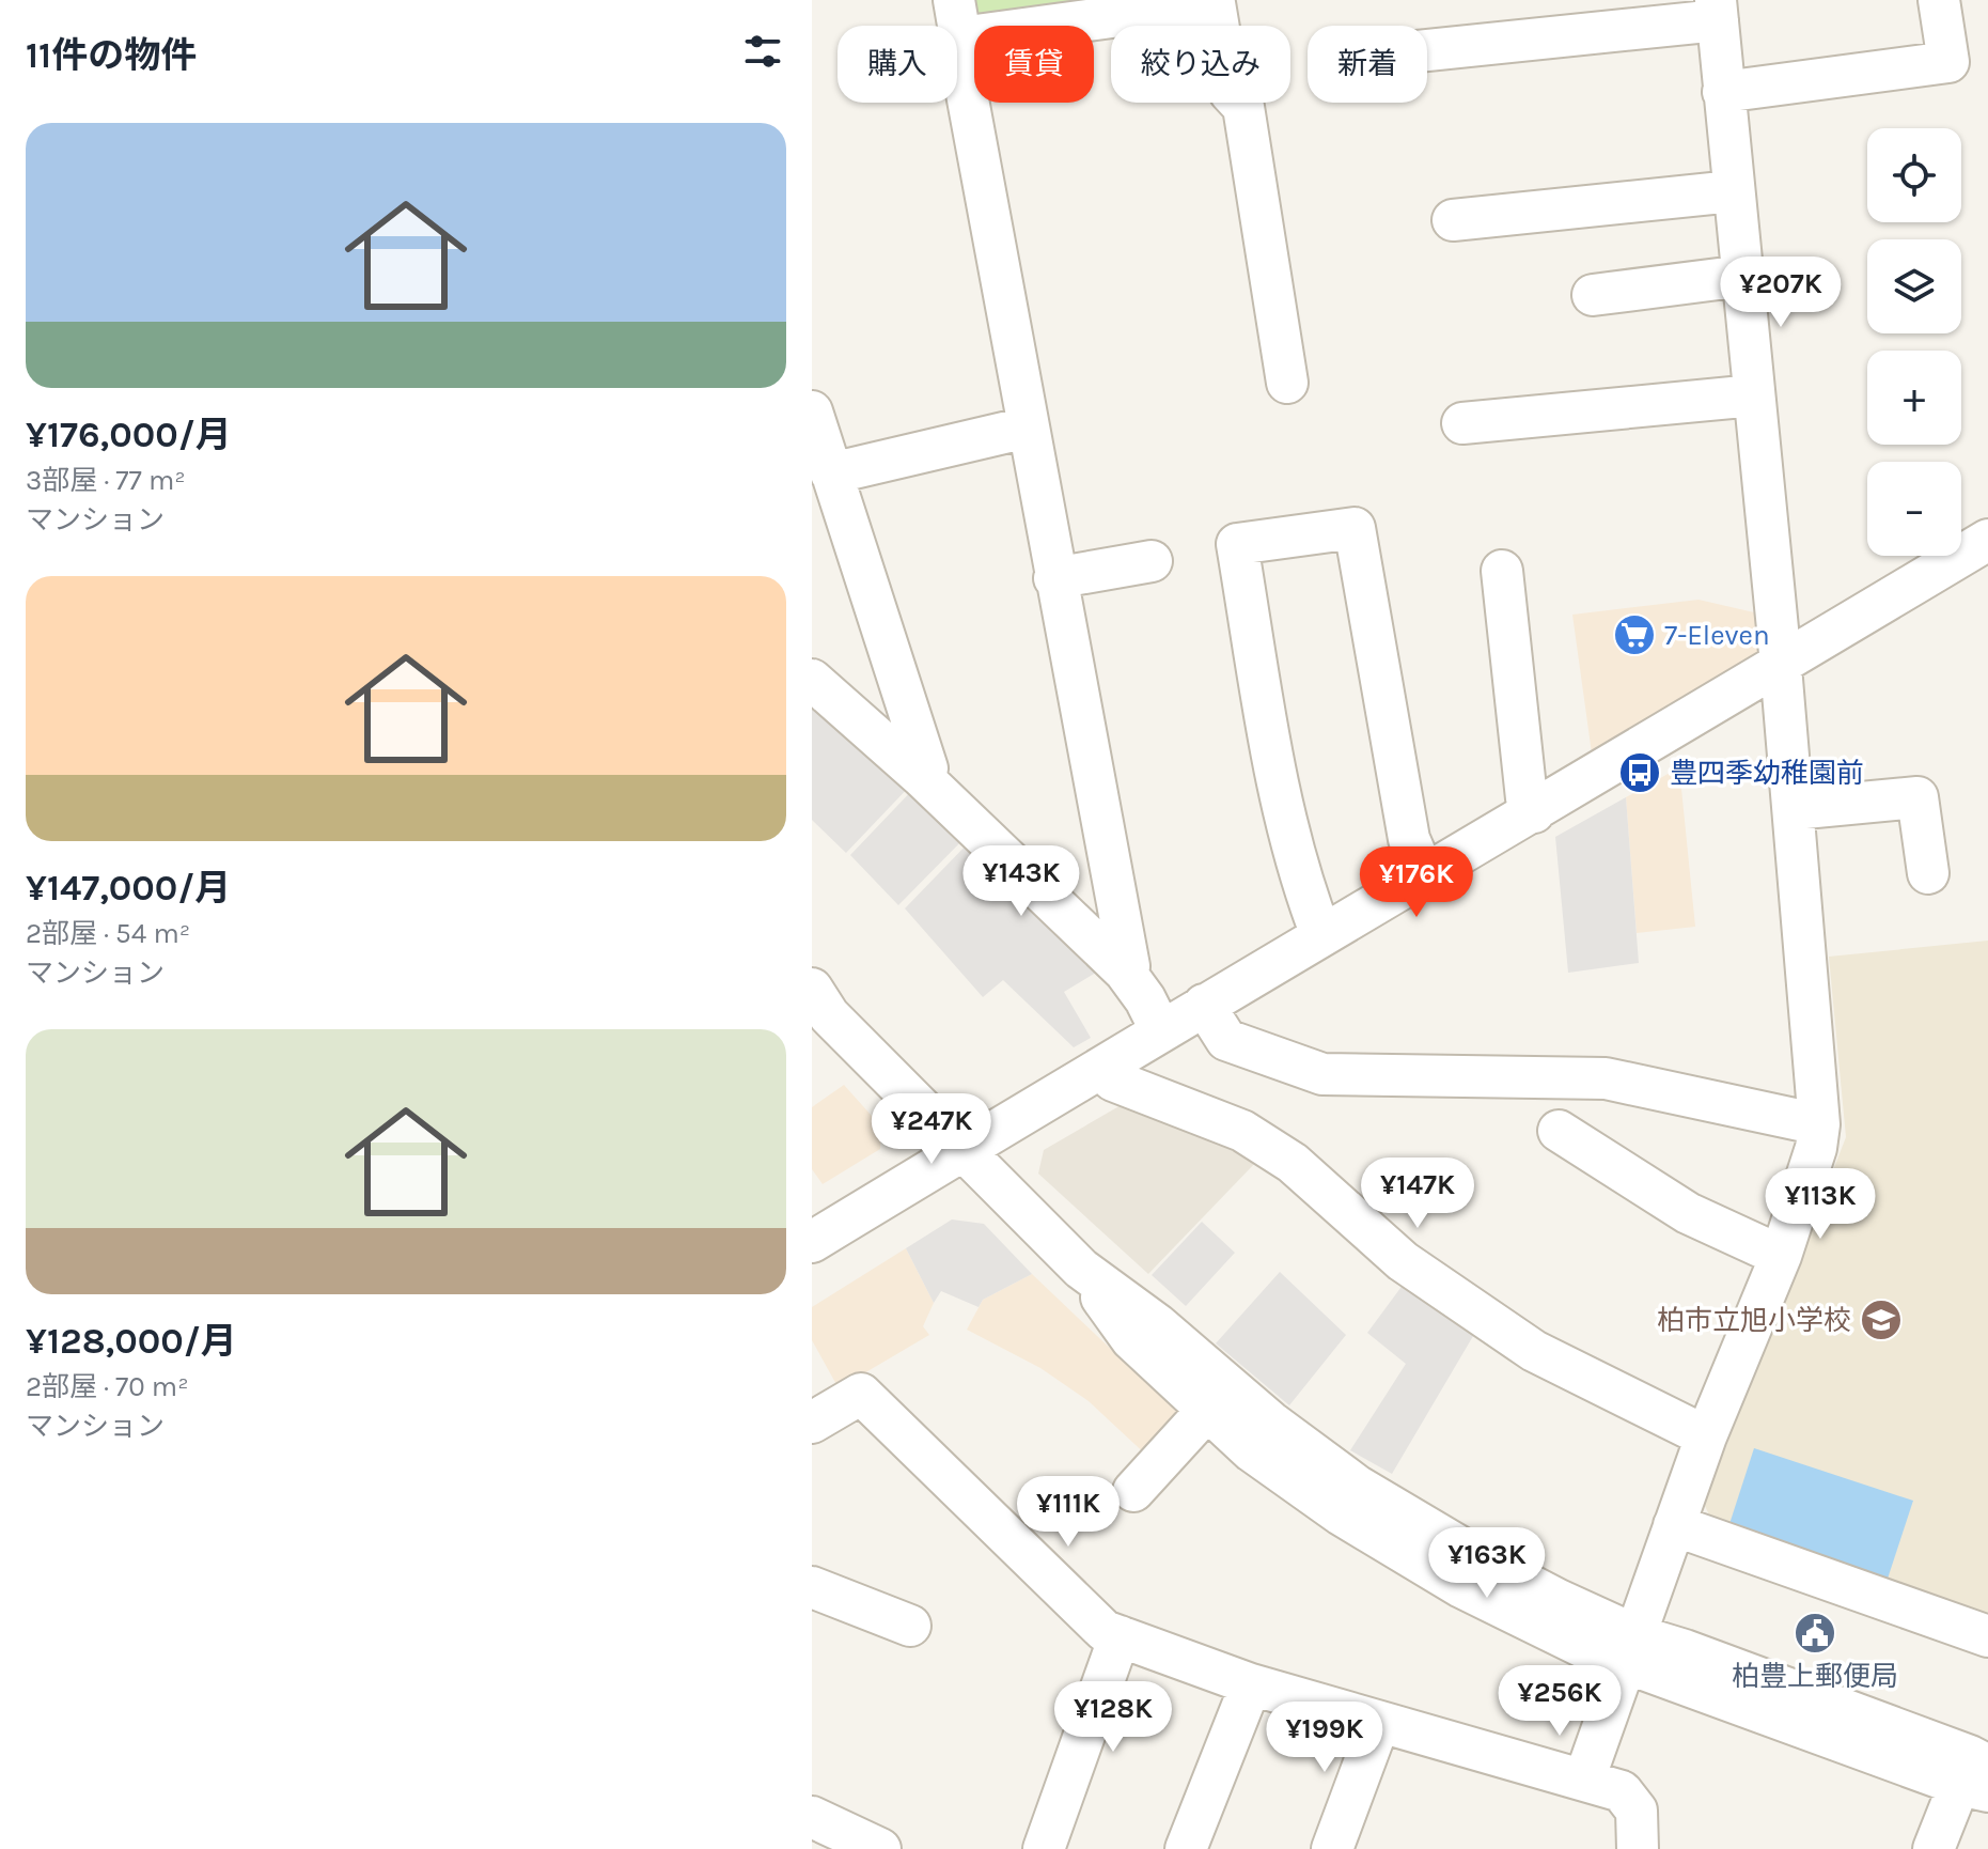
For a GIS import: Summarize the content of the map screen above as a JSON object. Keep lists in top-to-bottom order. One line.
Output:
{"places":{"supermarket":["7-Eleven"],"bus stop":["豊四季幼稚園前"],"school or university":["柏市立旭小学校"],"public building":["柏豊上郵便局"]},"page":{"heading":"11件の物件","chip":["購入","賃貸","絞り込み","新着"],"list":[{"name":"¥176,000/月","note":"3部屋 · 77 m² · マンション"},{"name":"¥147,000/月","note":"2部屋 · 54 m² · マンション"},{"name":"¥128,000/月","note":"2部屋 · 70 m² · マンション"}],"map_buttons":["+","−"],"price":["¥207K","¥143K","¥176K","¥247K","¥147K","¥113K","¥111K","¥163K","¥256K","¥128K","¥199K"]}}
